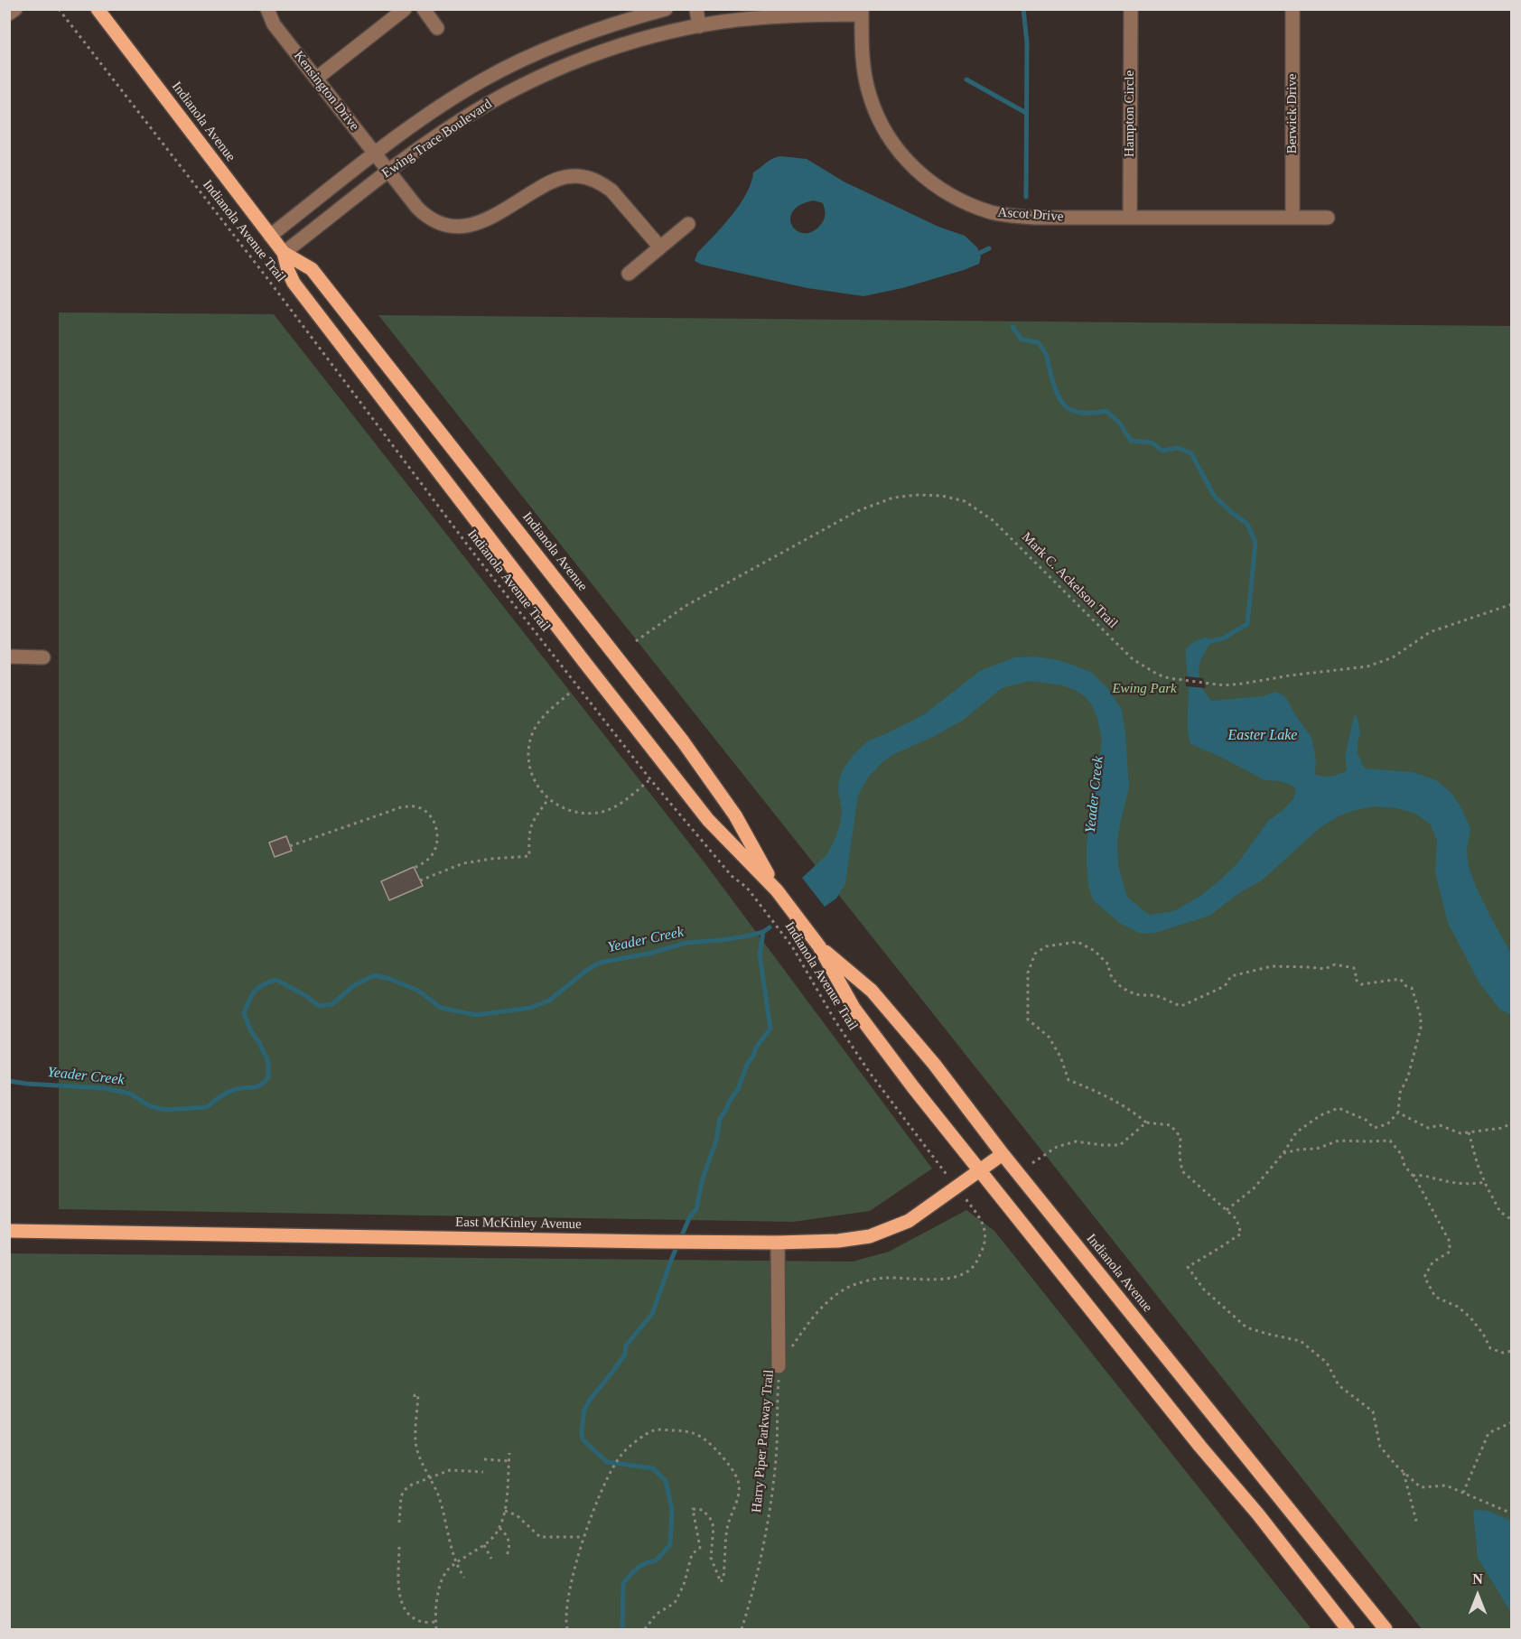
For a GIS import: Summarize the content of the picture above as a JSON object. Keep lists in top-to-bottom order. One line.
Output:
{"streets":{"main road":["Indianola Avenue","East McKinley Avenue"],"street":["Kensington Drive","Hampton Circle","Berwick Drive","Ewing Trace Boulevard","Ascot Drive"],"path":["Indianola Avenue Trail","Mark C. Ackelson Trail","Harry Piper Parkway Trail"]},"crossings":[["Kensington Drive","Ewing Trace Boulevard"],["Hampton Circle","Ascot Drive"],["Berwick Drive","Ascot Drive"],["Indianola Avenue","Ewing Trace Boulevard"],["Indianola Avenue","East McKinley Avenue"],["Ewing Trace Boulevard","Ascot Drive"]],"water":["Easter Lake","Yeader Creek"],"parks":["Ewing Park"],"north":"top"}
